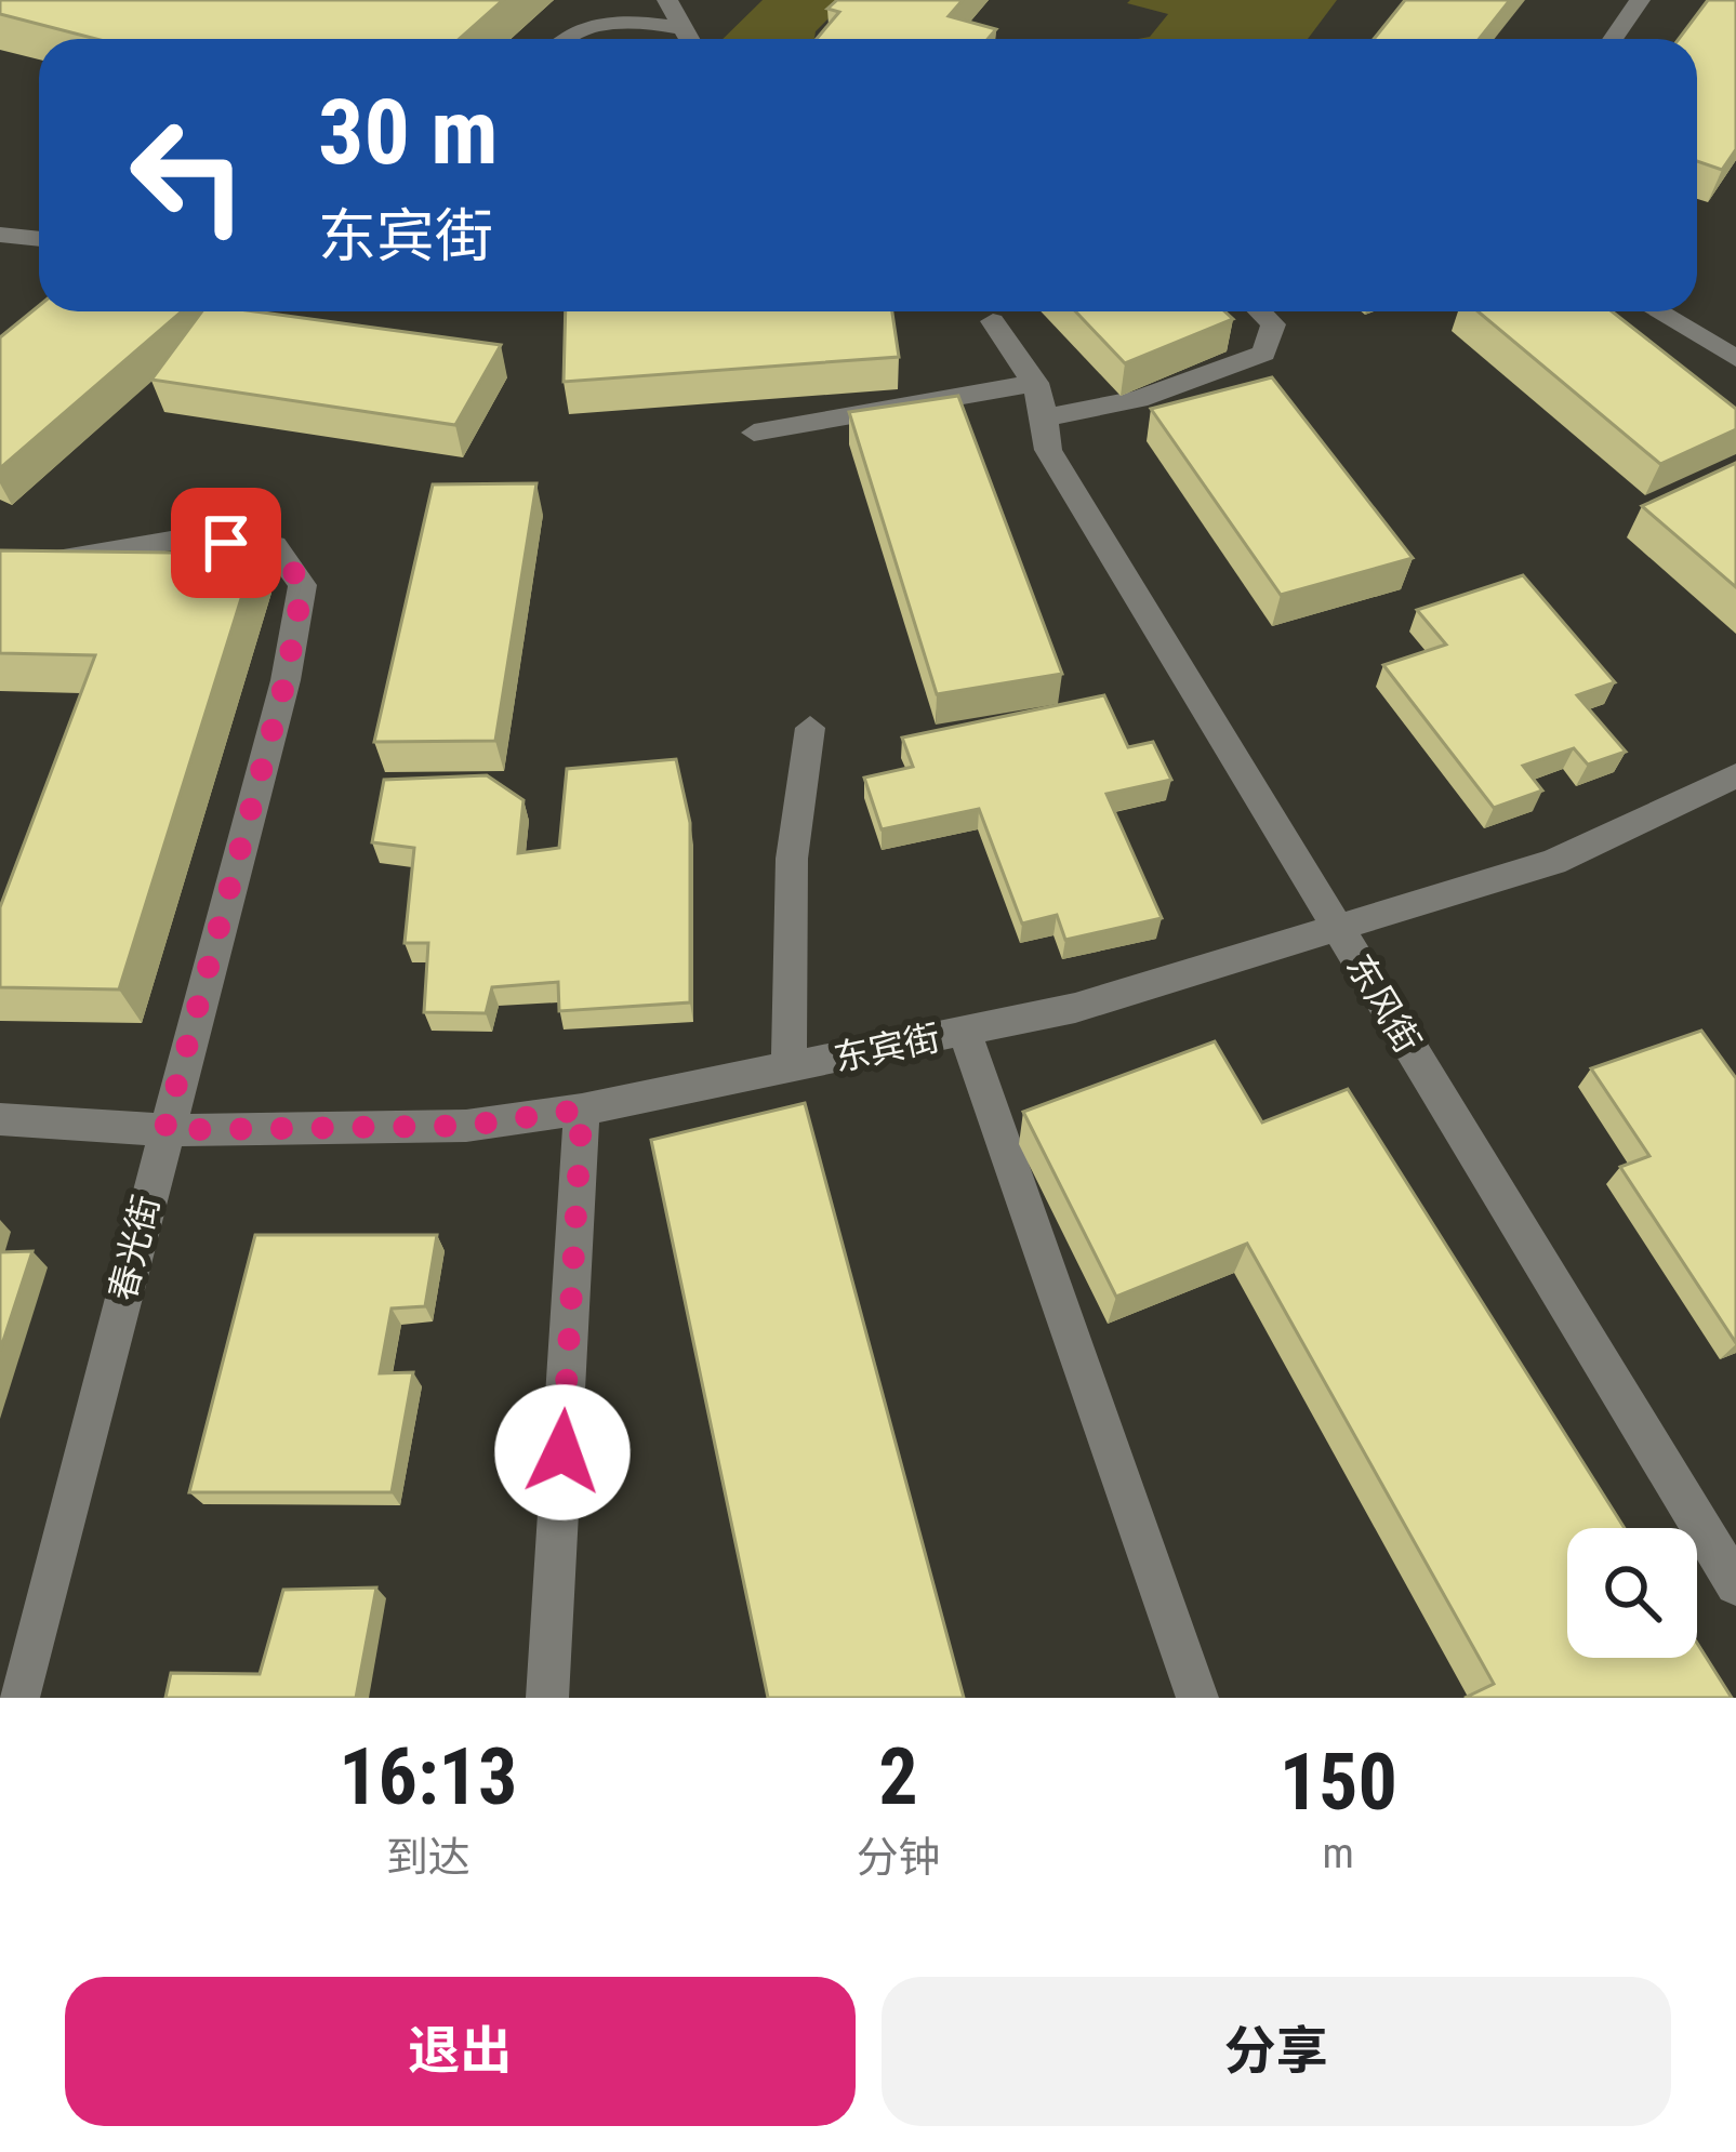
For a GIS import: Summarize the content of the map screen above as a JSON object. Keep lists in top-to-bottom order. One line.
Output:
{"streets":{"street":["东风街","东宾街","春光街"]},"crossings":[["东风街","东宾街"],["东宾街","春光街"]],"page":{"turn":["30 m","东宾街"],"eta":["16:13","到达","2","分钟","150","m"],"buttons":["退出","分享"]}}
